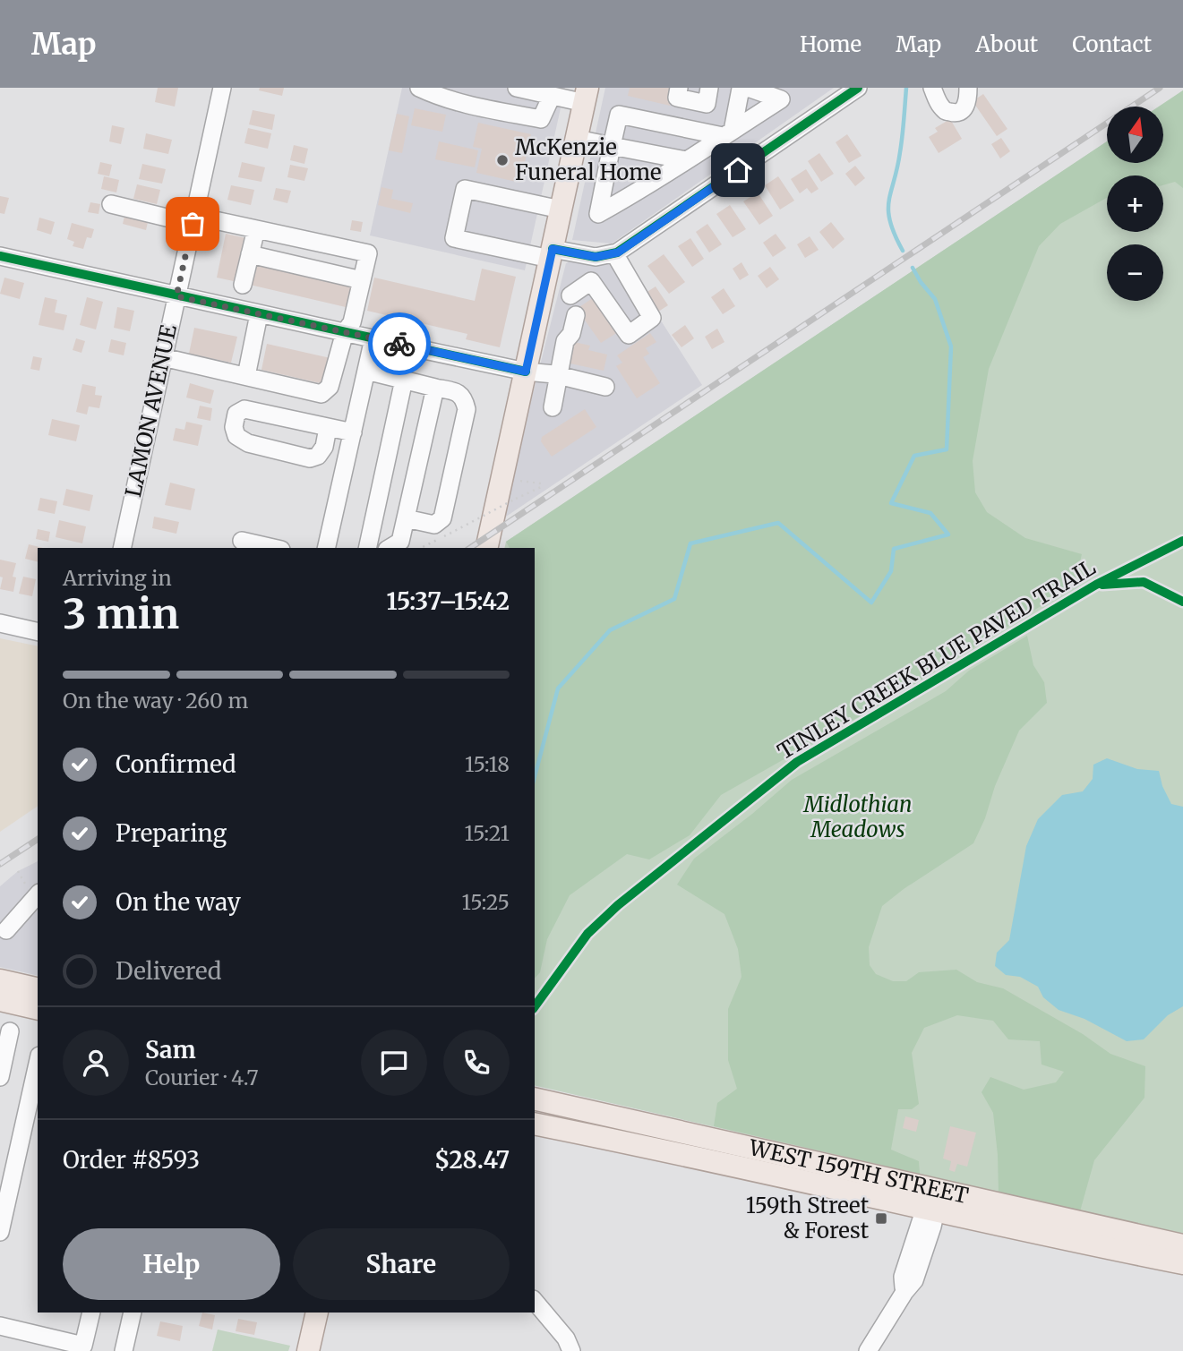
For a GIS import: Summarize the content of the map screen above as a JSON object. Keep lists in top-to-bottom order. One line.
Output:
{"streets":{"main road":["WEST 159TH STREET"],"street":["LAMON AVENUE"],"cycle path":["TINLEY CREEK BLUE PAVED TRAIL"]},"parks":["Midlothian Meadows"],"places":{"other":["McKenzie Funeral Home"],"transit":["159th Street & Forest"]},"north":"top","page":{"header":"Map","nav":["Home","Map","About","Contact"],"map_buttons":["+","−"],"heading":["3 min","Arriving in","15:37–15:42"],"panel":["Sam","Courier · 4.7","Order #8593","$28.47"],"bar":"On the way · 260 m","list":[["Confirmed","15:18"],["Preparing","15:21"],["On the way","15:25"],"Delivered"],"buttons":["Help","Share"]}}
